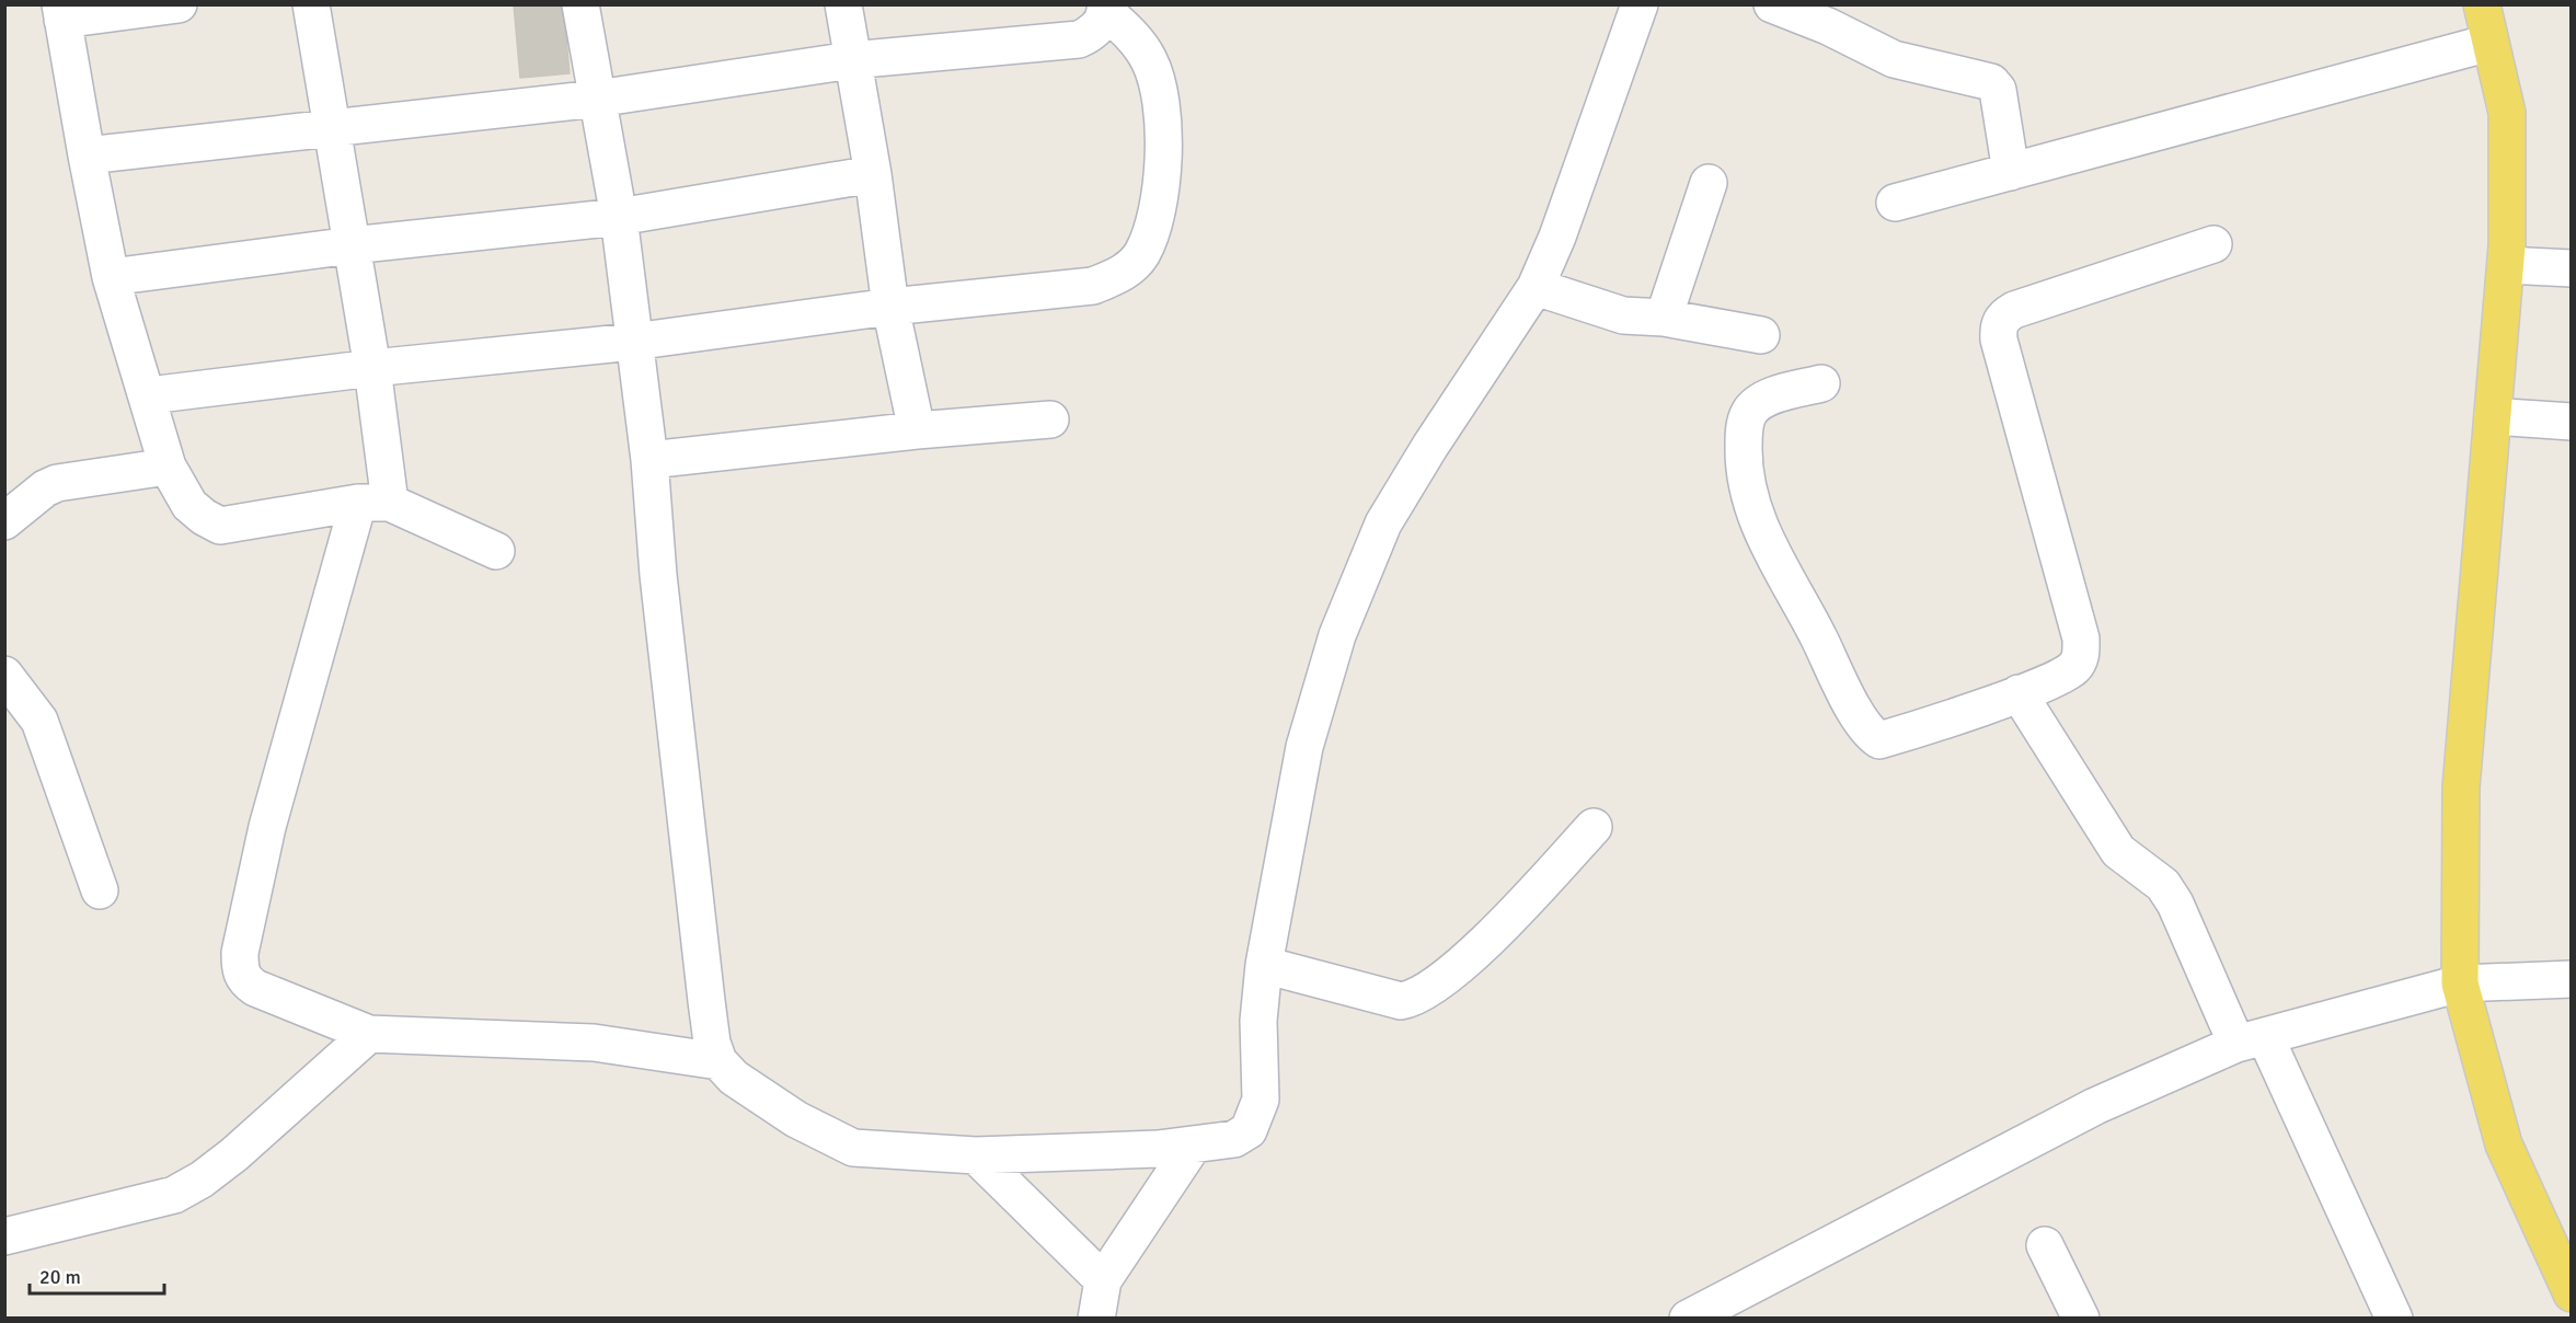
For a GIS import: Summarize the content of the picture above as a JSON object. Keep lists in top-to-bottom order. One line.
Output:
{"scale_bar":"20 m"}
